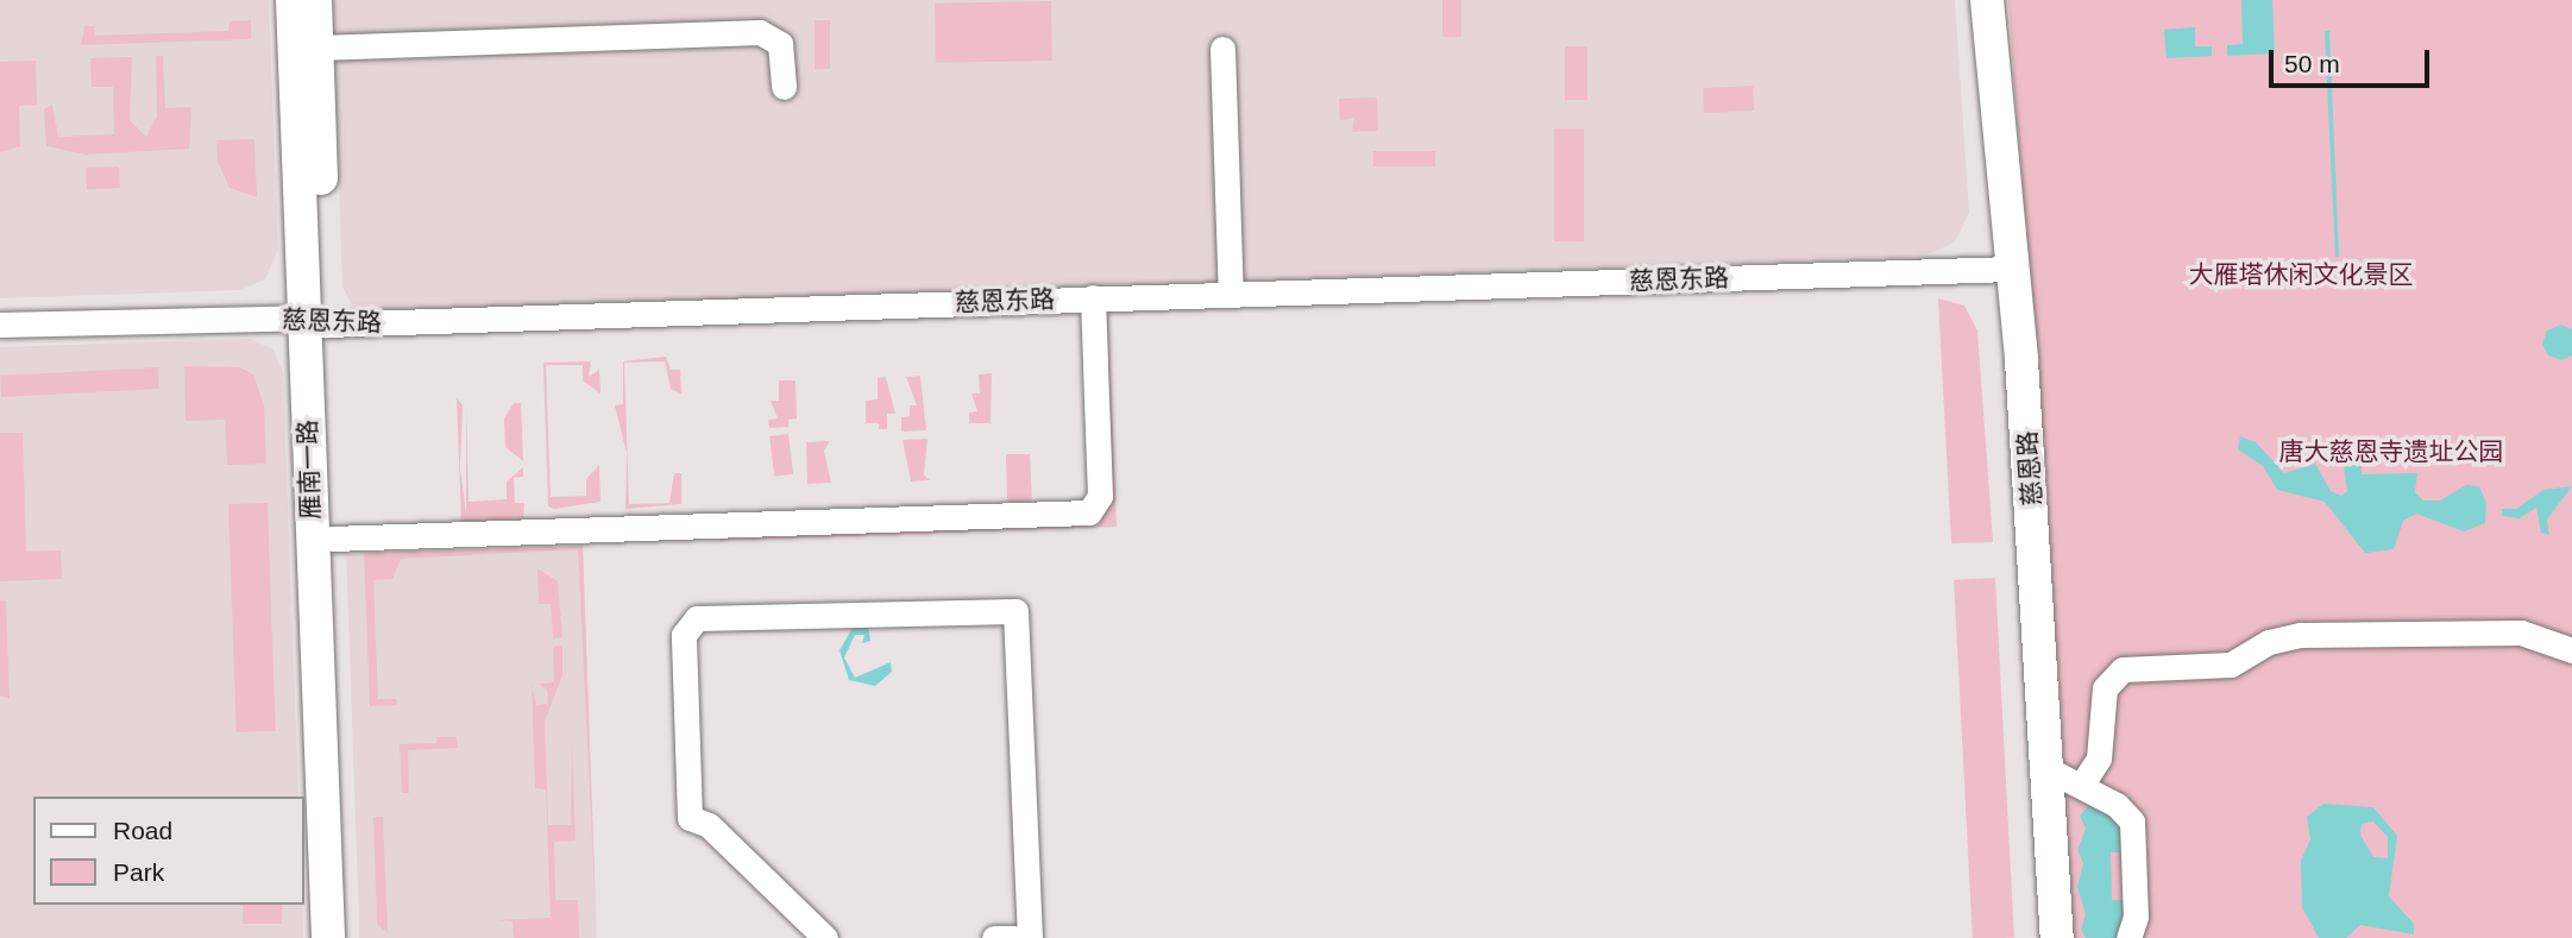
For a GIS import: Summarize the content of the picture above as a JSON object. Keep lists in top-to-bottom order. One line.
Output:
{"streets":{"main road":["慈恩路","雁南一路"],"street":["慈恩东路"]},"crossings":[["慈恩东路","慈恩路"],["慈恩东路","雁南一路"]],"parks":["大雁塔休闲文化景区","唐大慈恩寺遗址公园"],"legend":["Road","Park"],"scale_bar":"50 m"}
